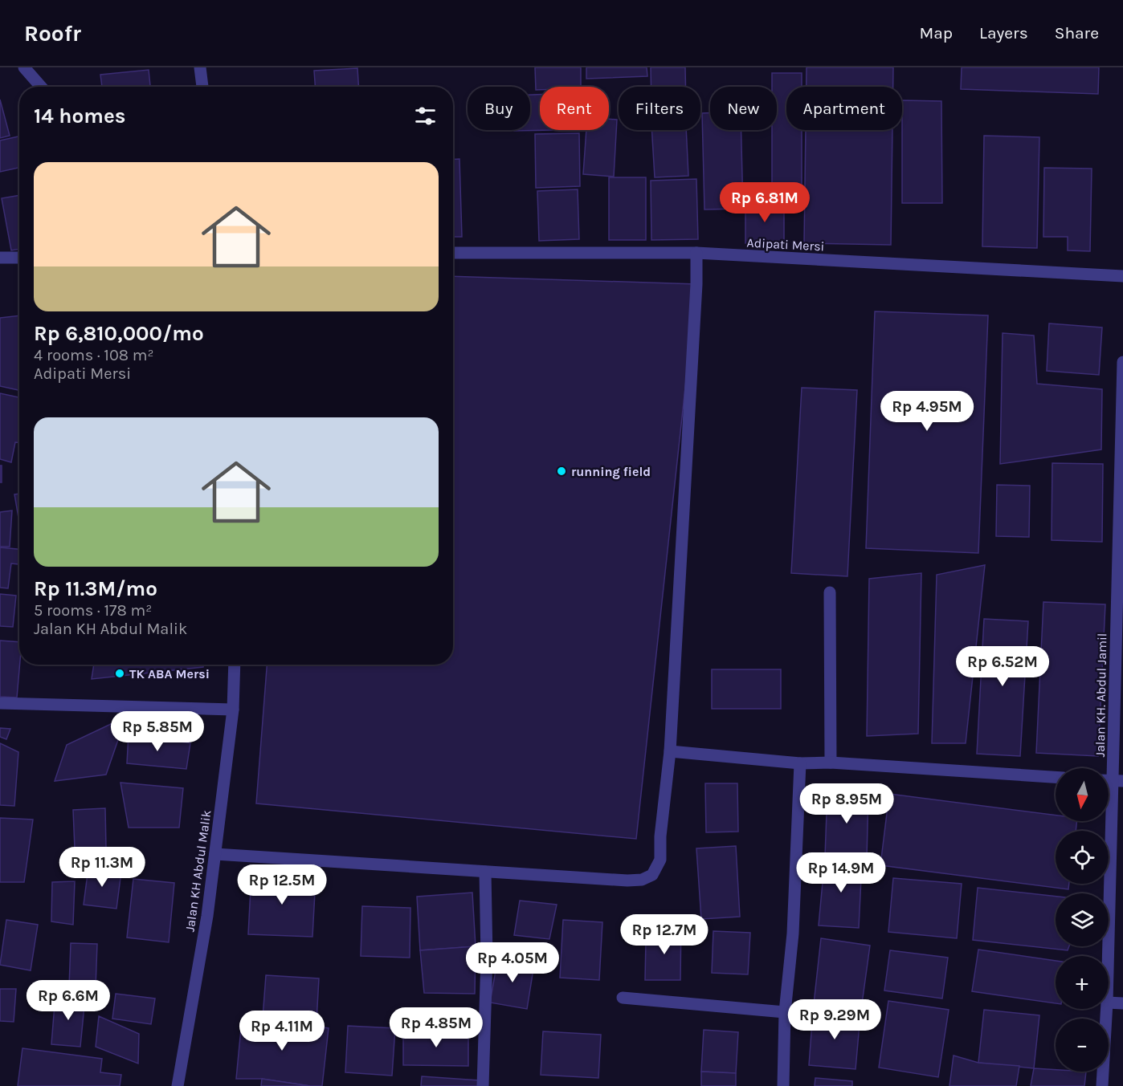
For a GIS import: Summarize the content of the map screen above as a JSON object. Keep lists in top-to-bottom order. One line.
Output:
{"streets":{"street":["Adipati Mersi","Jalan KH. Abdul Jamil","Jalan KH Abdul Malik"]},"places":["running field","TK ABA Mersi"],"north":"bottom","page":{"header":"Roofr","nav":["Map","Layers","Share"],"chip":["Buy","Rent","Filters","New","Apartment"],"heading":"14 homes","list":[{"name":"Rp 6,810,000/mo","note":"4 rooms · 108 m² · Adipati Mersi"},{"name":"Rp 11.3M/mo","note":"5 rooms · 178 m² · Jalan KH Abdul Malik"}],"price":["Rp 6.81M","Rp 4.95M","Rp 6.52M","Rp 5.85M","Rp 8.95M","Rp 11.3M","Rp 14.9M","Rp 12.5M","Rp 12.7M","Rp 4.05M","Rp 6.6M","Rp 9.29M","Rp 4.85M","Rp 4.11M"],"map_buttons":["+","−"]}}
